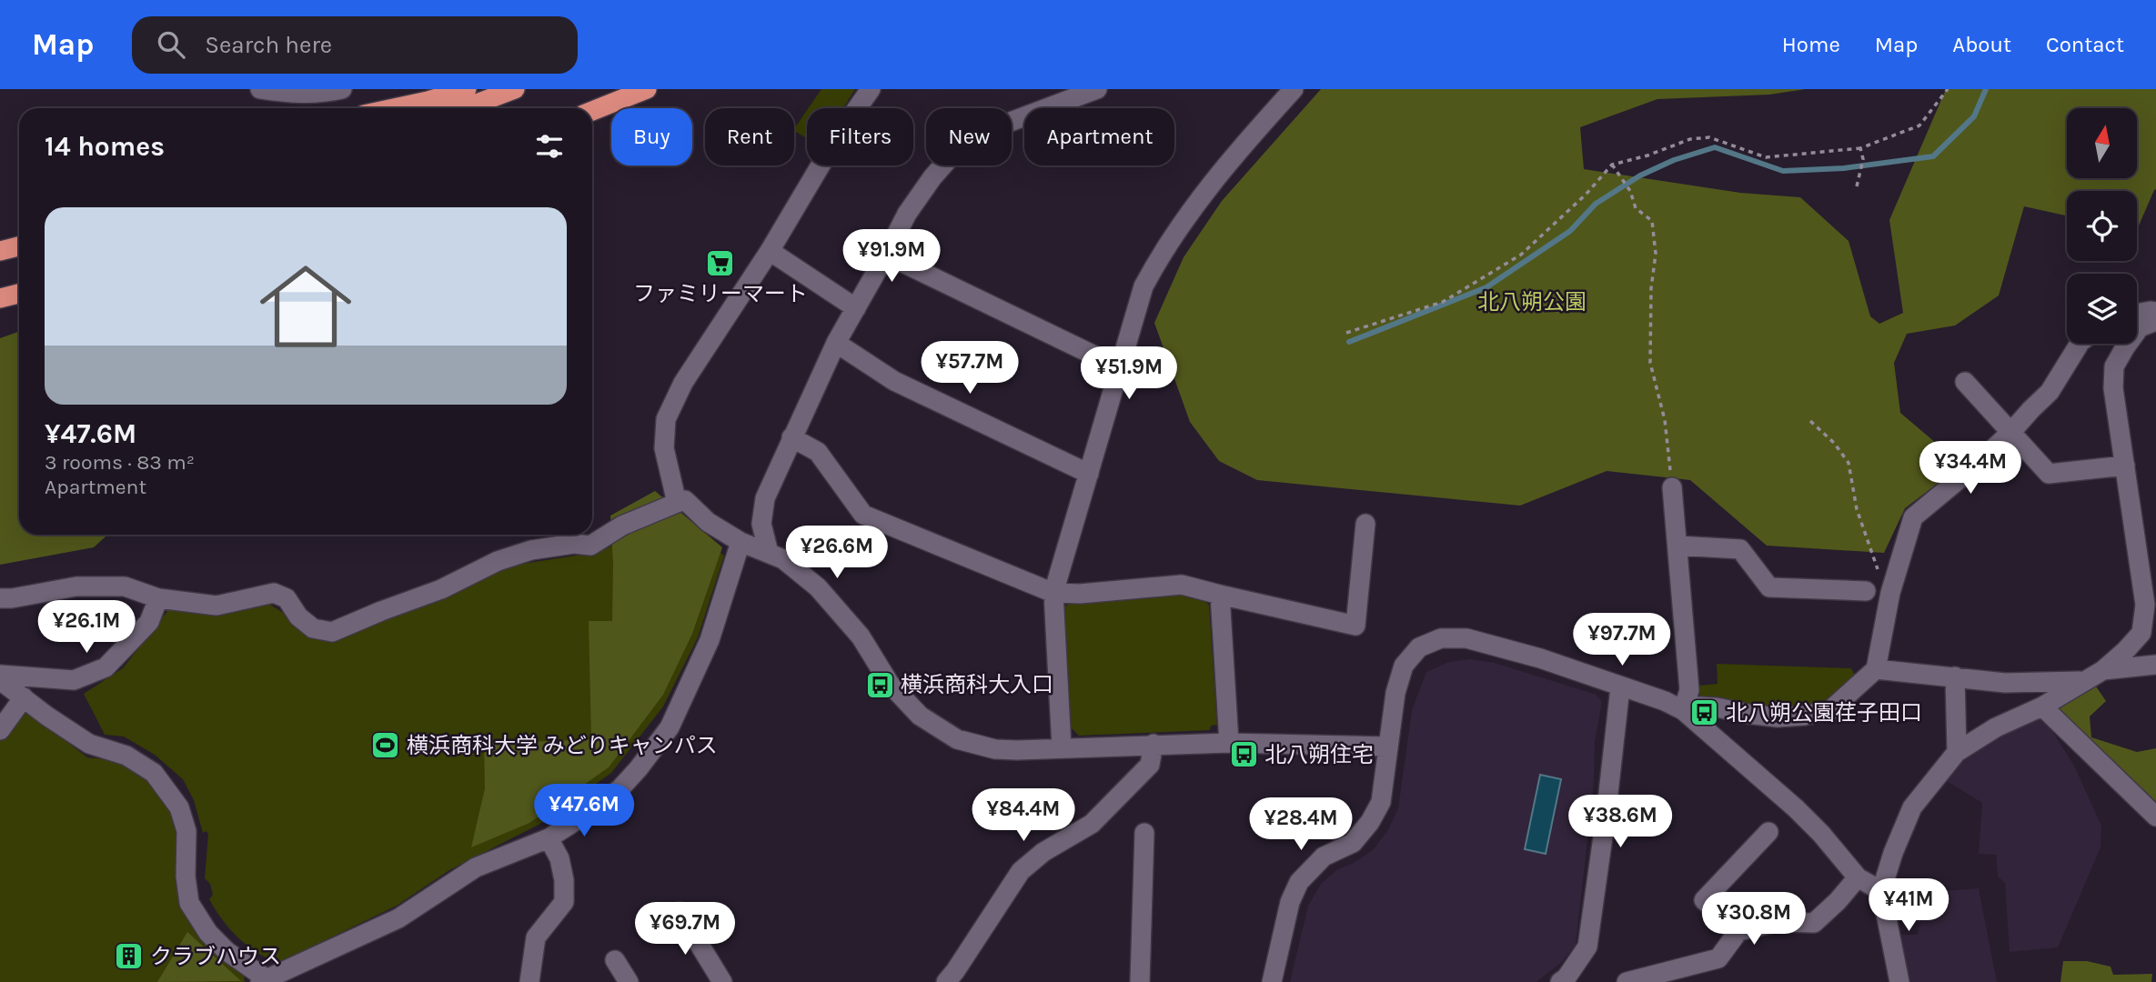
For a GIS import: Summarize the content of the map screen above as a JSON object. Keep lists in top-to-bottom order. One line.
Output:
{"parks":["北八朔公園"],"places":{"supermarket":["ファミリーマート"],"bus stop":["横浜商科大入口","北八朔公園荏子田口","北八朔住宅"],"sports":["横浜商科大学 みどりキャンパス"],"building":["クラブハウス"]},"north":"top","page":{"header":"Map","search":"Search here","nav":["Home","Map","About","Contact"],"chip":["Buy","Rent","Filters","New","Apartment"],"heading":"14 homes","list":[{"name":"¥47.6M","note":"3 rooms · 83 m² · Apartment"}],"price":["¥91.9M","¥57.7M","¥51.9M","¥34.4M","¥26.6M","¥26.1M","¥97.7M","¥47.6M","¥84.4M","¥38.6M","¥28.4M","¥41M","¥30.8M","¥69.7M"]}}
